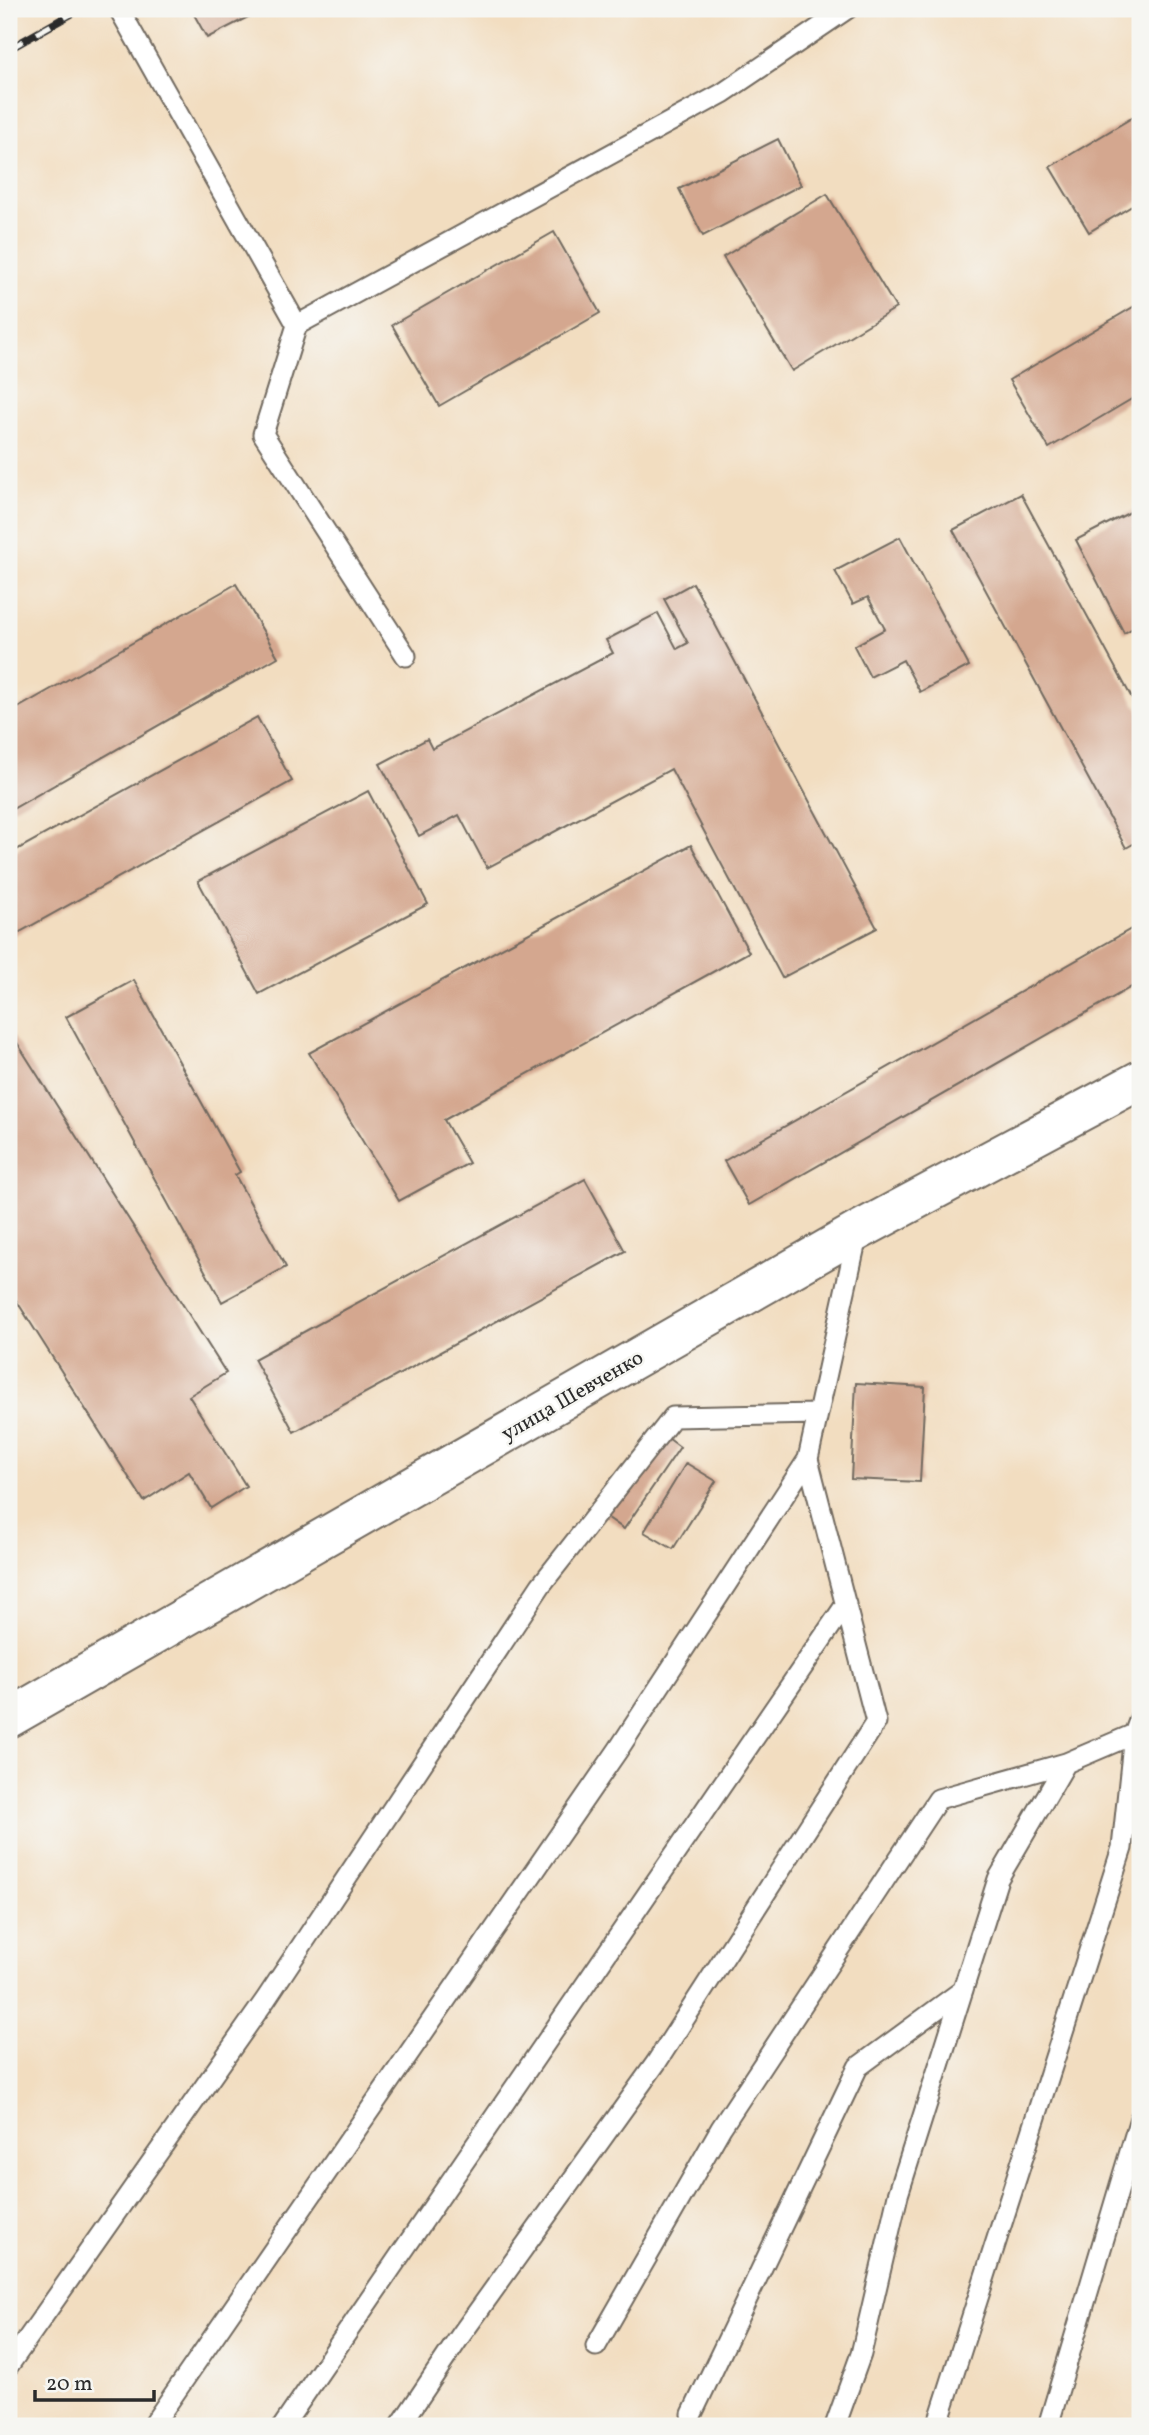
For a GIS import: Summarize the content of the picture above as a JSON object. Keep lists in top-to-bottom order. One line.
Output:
{"streets":{"street":["улица Шевченко"]},"scale_bar":"20 m"}
